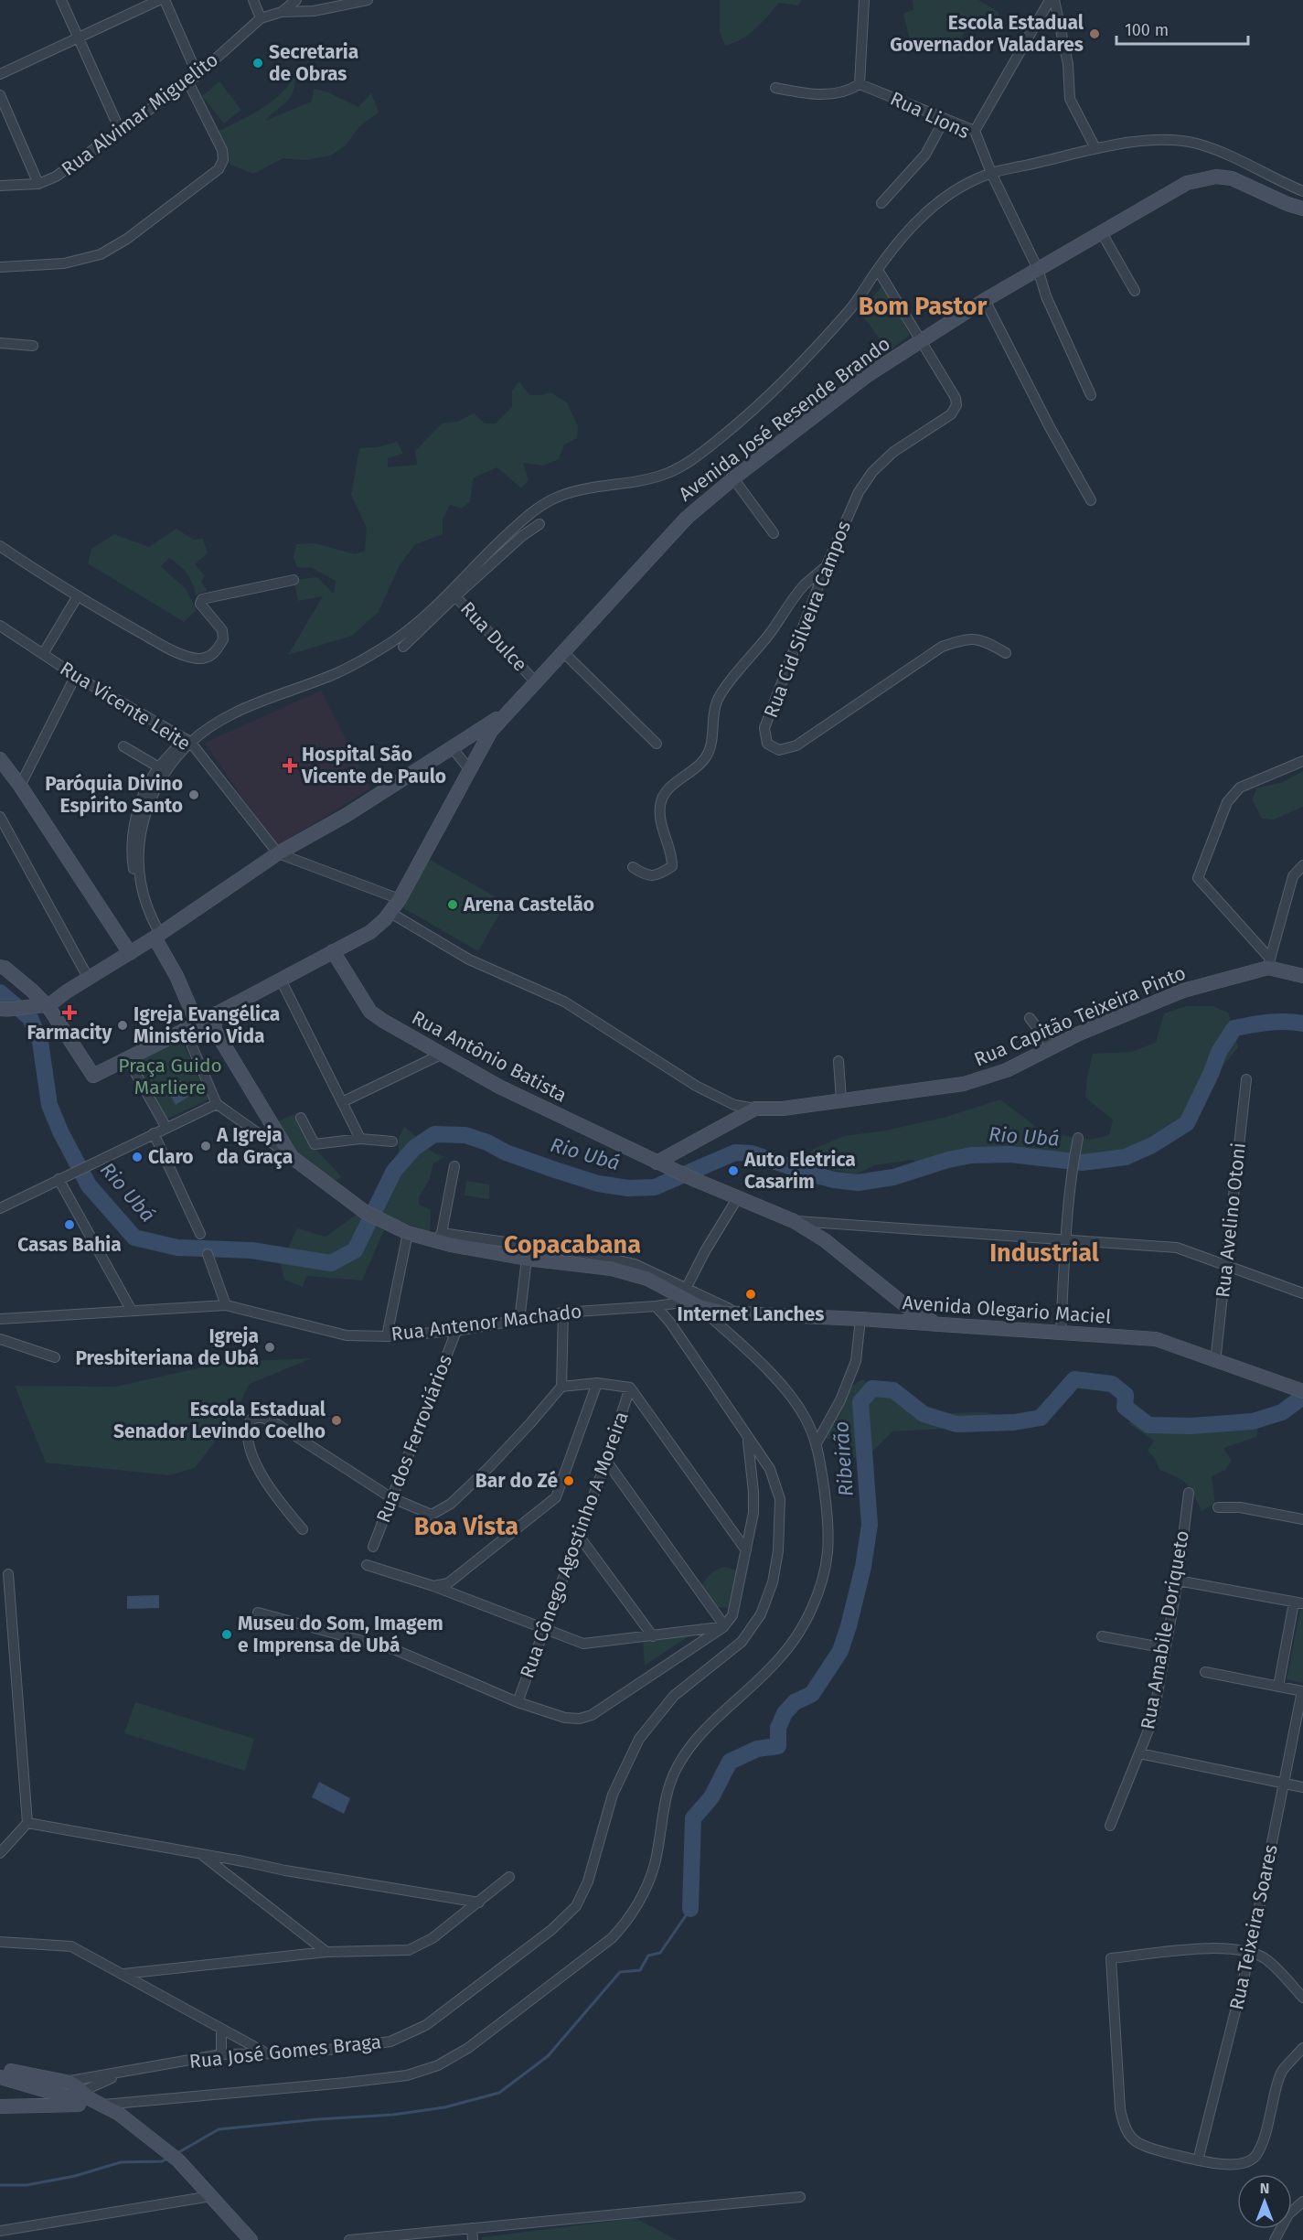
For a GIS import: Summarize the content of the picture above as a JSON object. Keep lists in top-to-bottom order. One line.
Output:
{"streets":{"main road":["Avenida José Resende Brando","Rua Capitão Teixeira Pinto","Rua Antônio Batista","Avenida Olegario Maciel"],"street":["Rua Alvimar Miguelito","Rua Lions","Rua Cid Silveira Campos","Rua Dulce","Rua Vicente Leite","Rua Avelino Otoni","Rua Antenor Machado","Rua dos Ferroviários","Rua Cônego Agostinho A Moreira","Rua Amabile Doriqueto","Rua Teixeira Soares","Rua José Gomes Braga"]},"crossings":[["Rua Lions","Avenida José Resende Brando"],["Avenida José Resende Brando","Rua Cid Silveira Campos"],["Avenida José Resende Brando","Rua Dulce"],["Rua Capitão Teixeira Pinto","Rua Antônio Batista"],["Rua Antônio Batista","Avenida Olegario Maciel"],["Rua Avelino Otoni","Avenida Olegario Maciel"],["Avenida Olegario Maciel","Rua Antenor Machado"],["Rua Antenor Machado","Rua dos Ferroviários"],["Rua Antenor Machado","Rua José Gomes Braga"]],"districts":["Bom Pastor","Copacabana","Industrial","Boa Vista"],"water":["Rio Ubá","Ribeirão"],"parks":["Praça Guido Marliere"],"places":{"other":["Escola Estadual Governador Valadares","Secretaria de Obras","Paróquia Divino Espírito Santo","Arena Castelão","Igreja Evangélica Ministério Vida","A Igreja da Graça","Claro","Auto Eletrica Casarim","Casas Bahia","Internet Lanches","Igreja Presbiteriana de Ubá","Escola Estadual Senador Levindo Coelho","Bar do Zé","Museu do Som, Imagem e Imprensa de Ubá"],"health":["Hospital São Vicente de Paulo","Farmacity"]},"scale_bar":"100 m","north":"top"}
